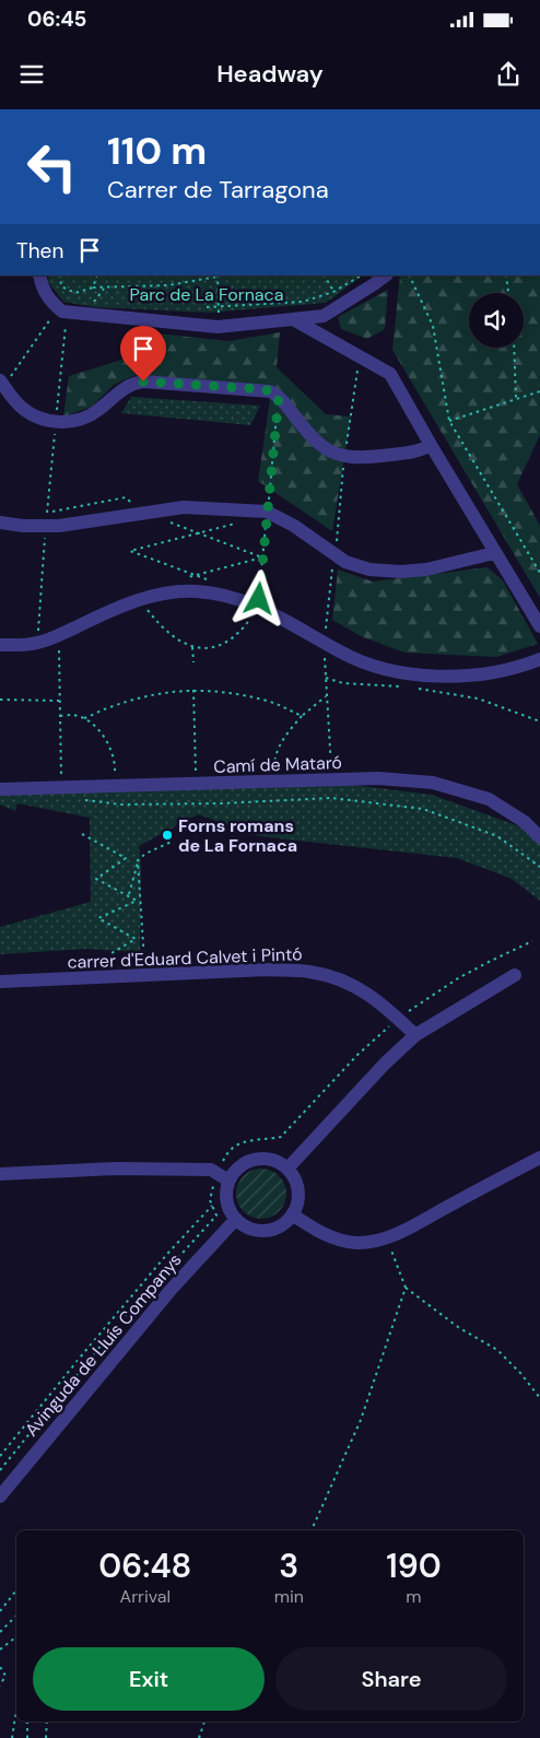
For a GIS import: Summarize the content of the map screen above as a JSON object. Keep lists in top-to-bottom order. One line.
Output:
{"streets":{"street":["Camí de Mataró","carrer d'Eduard Calvet i Pintó","Avinguda de Lluís Companys"]},"parks":["Parc de La Fornaca"],"places":["Forns romans de La Fornaca"],"page":{"status":"06:45","header":"Headway","turn":["110 m","Carrer de Tarragona"],"then":"Then","eta":["06:48","Arrival","3","min","190","m"],"buttons":["Exit","Share"]}}
